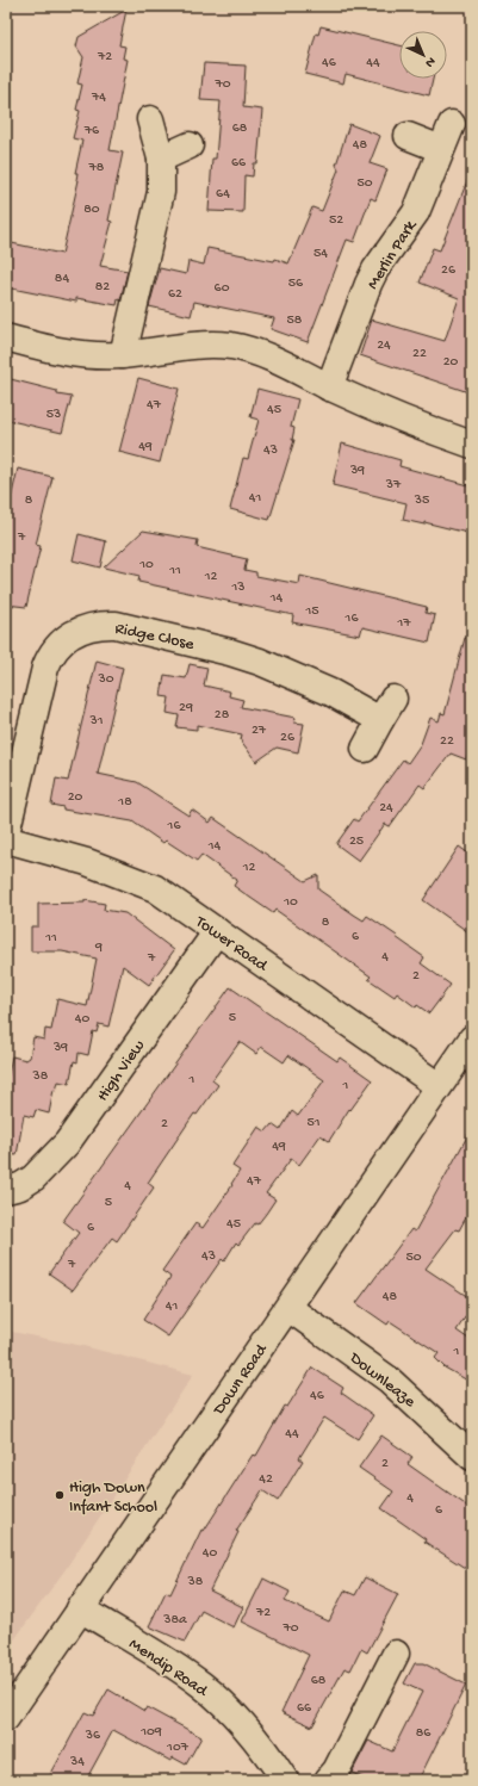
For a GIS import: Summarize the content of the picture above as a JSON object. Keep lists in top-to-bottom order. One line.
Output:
{"streets":{"street":["Merlin Park","Ridge Close","Tower Road","High View","Down Road","Downleaze","Mendip Road"]},"crossings":[["Tower Road","High View"],["Tower Road","Down Road"],["Down Road","Downleaze"],["Down Road","Mendip Road"]],"places":["High Down Infant School"],"house_numbers":["72","46","44","70","74","68","76","48","66","78","50","64","80","52","54","26","84","56","82","60","62","58","24","22","20","47","45","53","49","43","39","37","41","8","35","7","10","11","12","13","14","15","16","17","30","29","28","31","27","26","22","20","18","24","16","25","14","12","10","8","6","11","9","4","7","2","5","40","39","38","1","1","51","2","49","47","4","5","45","6","43","50","7","48","41","1","46","44","2","42","4","6","40","38","72","38a","70","68","66","109","86","36","107","34"],"north":"bottom right"}
